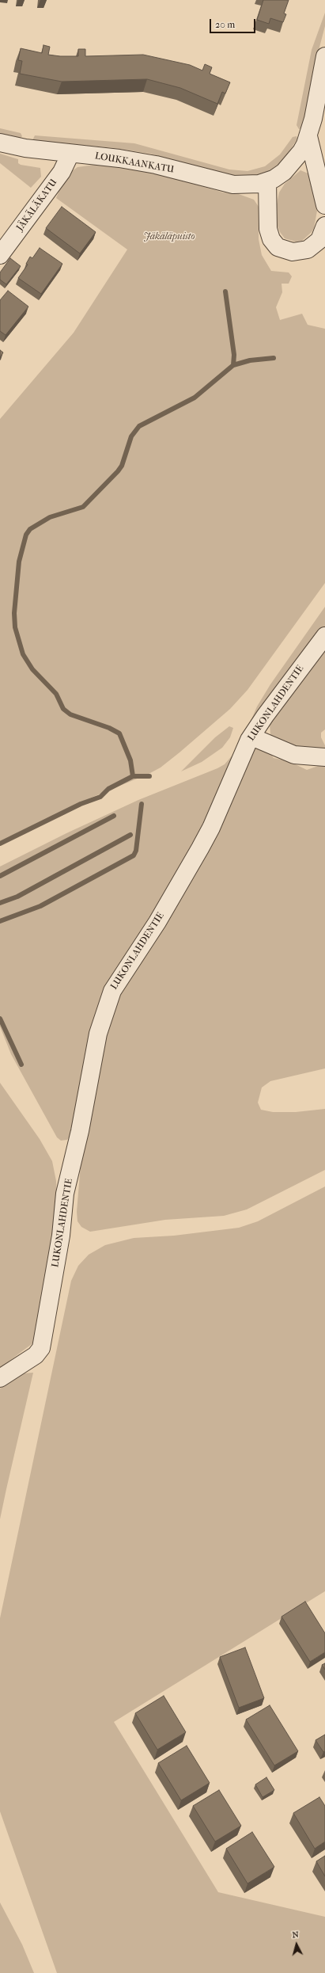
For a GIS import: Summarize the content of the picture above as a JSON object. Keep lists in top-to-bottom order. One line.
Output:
{"streets":{"street":["LOUKKAANKATU","JÄKÄLÄKATU","LUKONLAHDENTIE"]},"crossings":[["LOUKKAANKATU","JÄKÄLÄKATU"]],"parks":["Jäkäläpuisto"],"scale_bar":"20 m","north":"top"}
